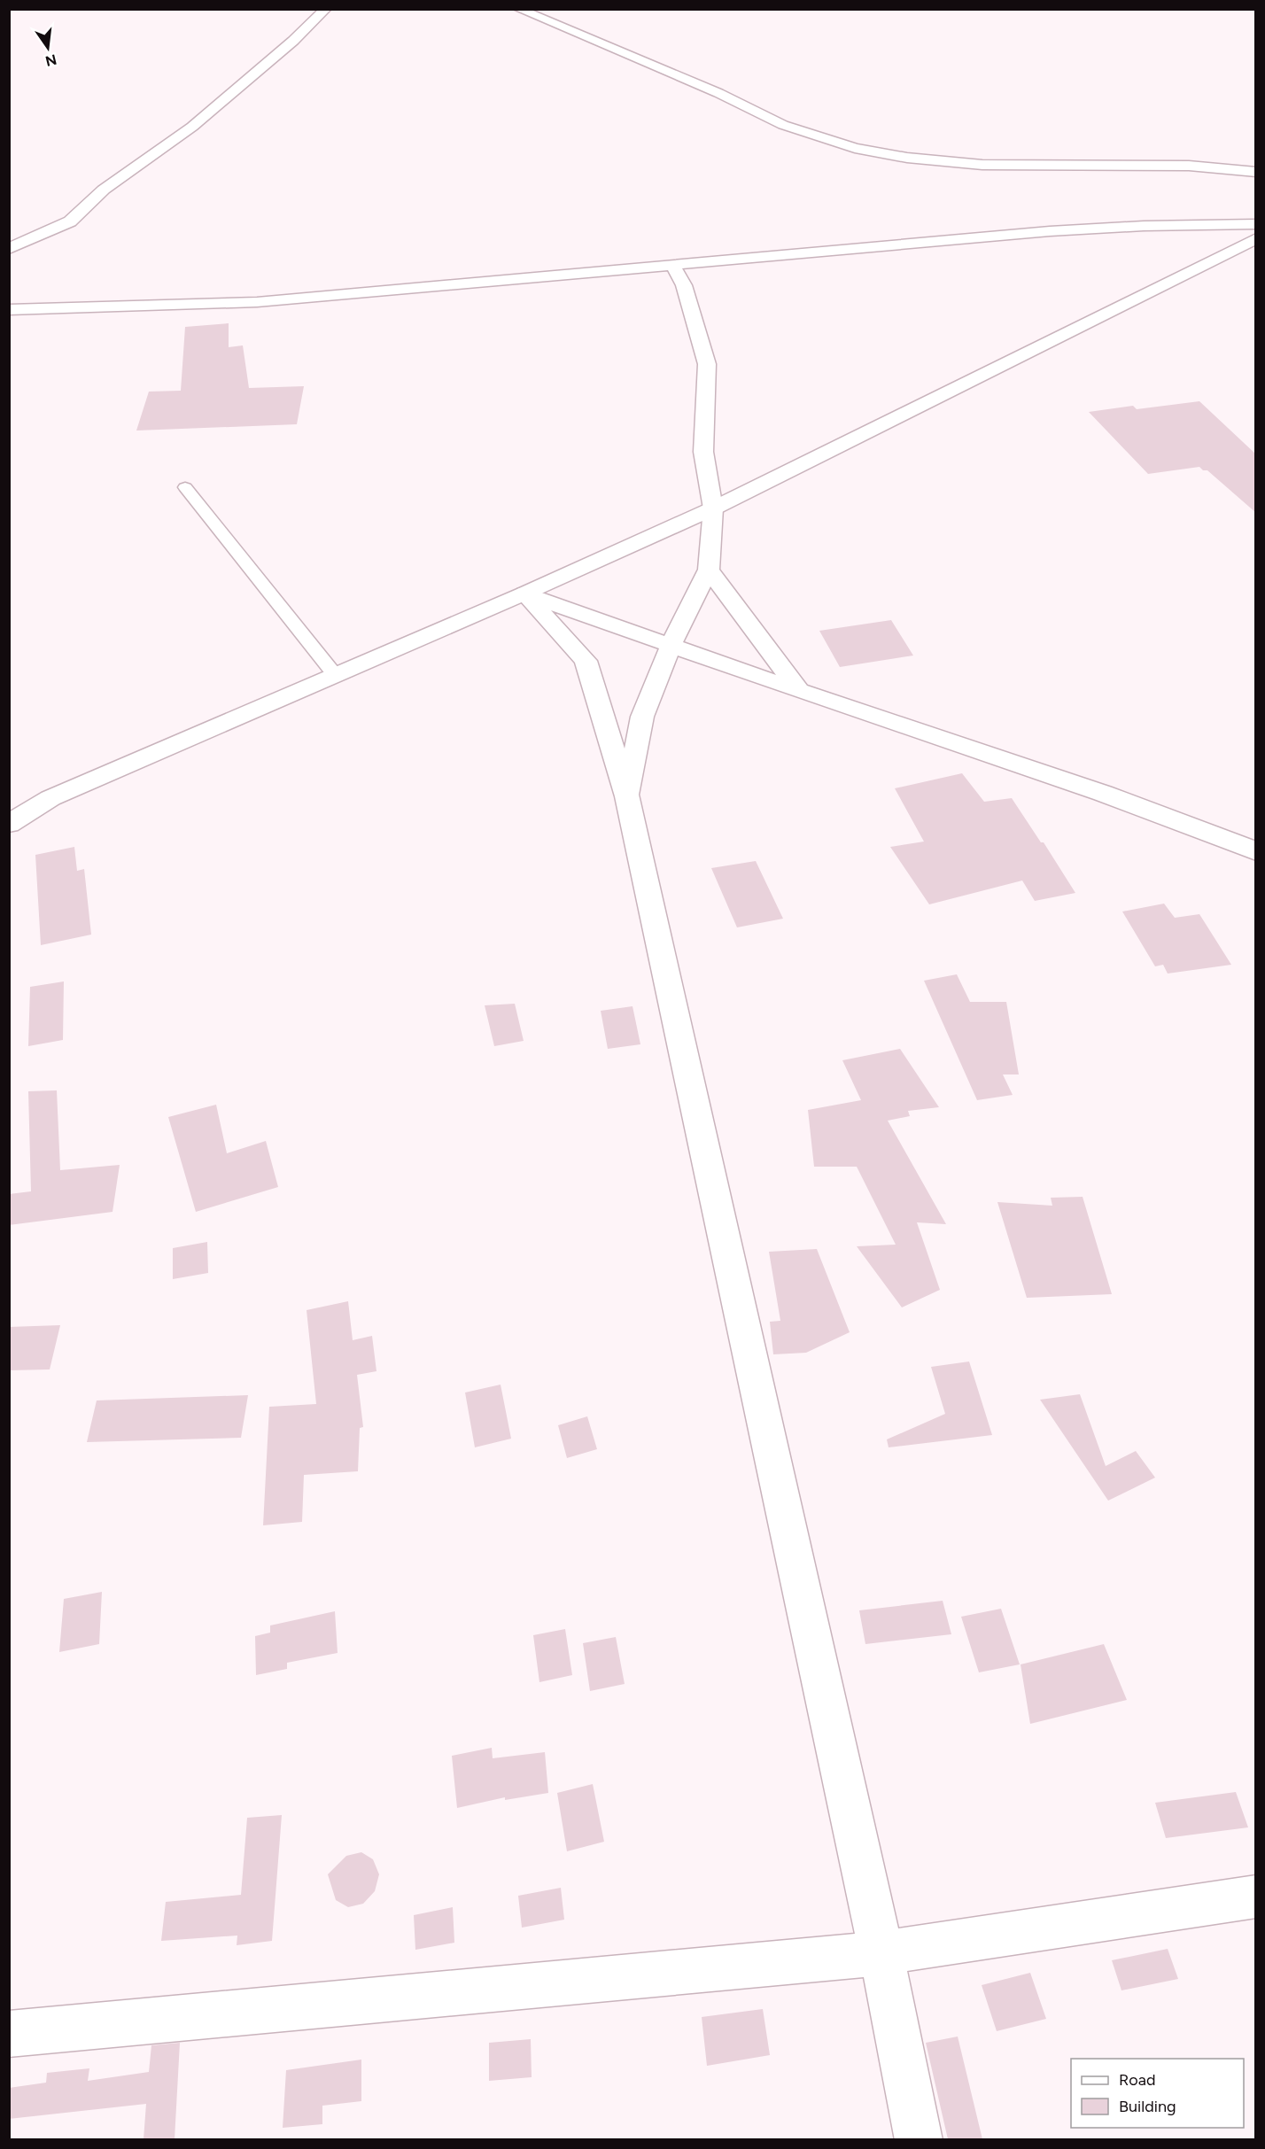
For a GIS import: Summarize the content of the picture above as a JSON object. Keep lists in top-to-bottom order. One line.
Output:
{"legend":["Road","Building"],"north":"bottom"}
